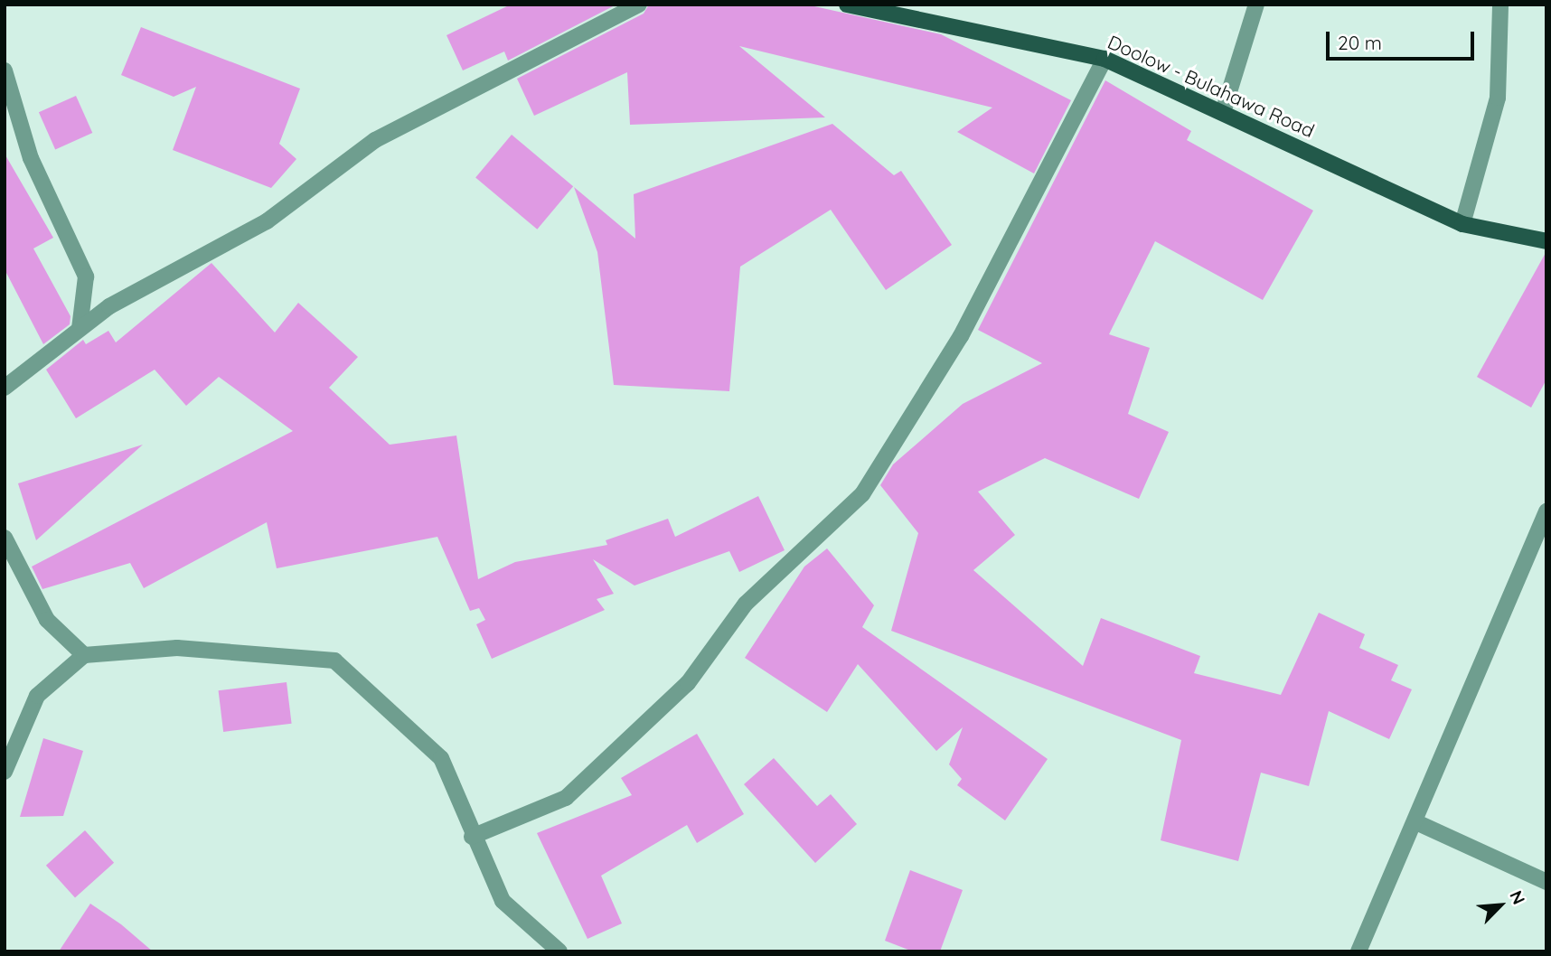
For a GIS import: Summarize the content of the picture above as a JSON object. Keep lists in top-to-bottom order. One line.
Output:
{"streets":{"main road":["Doolow - Bulahawa Road"]},"scale_bar":"20 m","north":"top right"}
